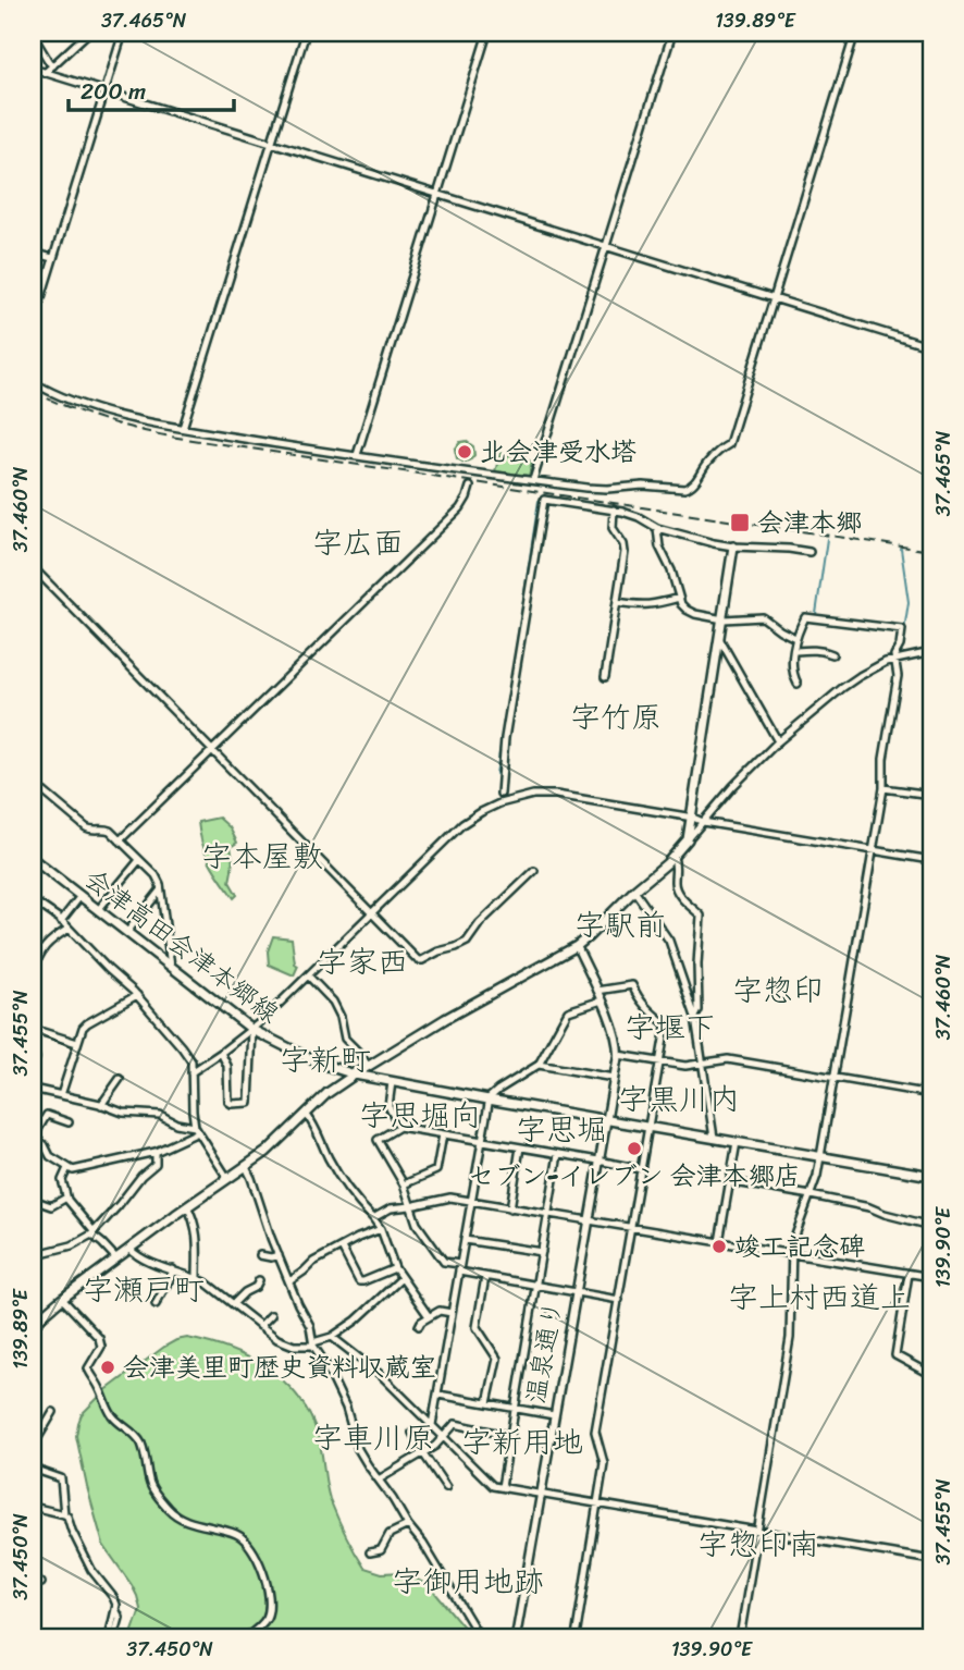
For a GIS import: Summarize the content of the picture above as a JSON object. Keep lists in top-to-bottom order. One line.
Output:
{"streets":{"main road":["会津高田会津本郷線"],"street":["温泉通り"]},"crossings":[["会津高田会津本郷線","温泉通り"]],"districts":["字広面","字竹原","字本屋敷","字駅前","字家西","字惣印","字堰下","字新町","字黒川内","字思堀向","字思堀","字瀬戸町","字上村西道上","字車川原","字新用地","字惣印南","字御用地跡"],"places":{"other":["北会津受水塔","セブン-イレブン 会津本郷店","竣工記念碑","会津美里町歴史資料収蔵室"],"transit":["会津本郷"]},"scale_bar":"200 m","coordinates":["37.465°N","139.89°E","37.460°N","37.455°N","139.90°E","37.450°N"]}
